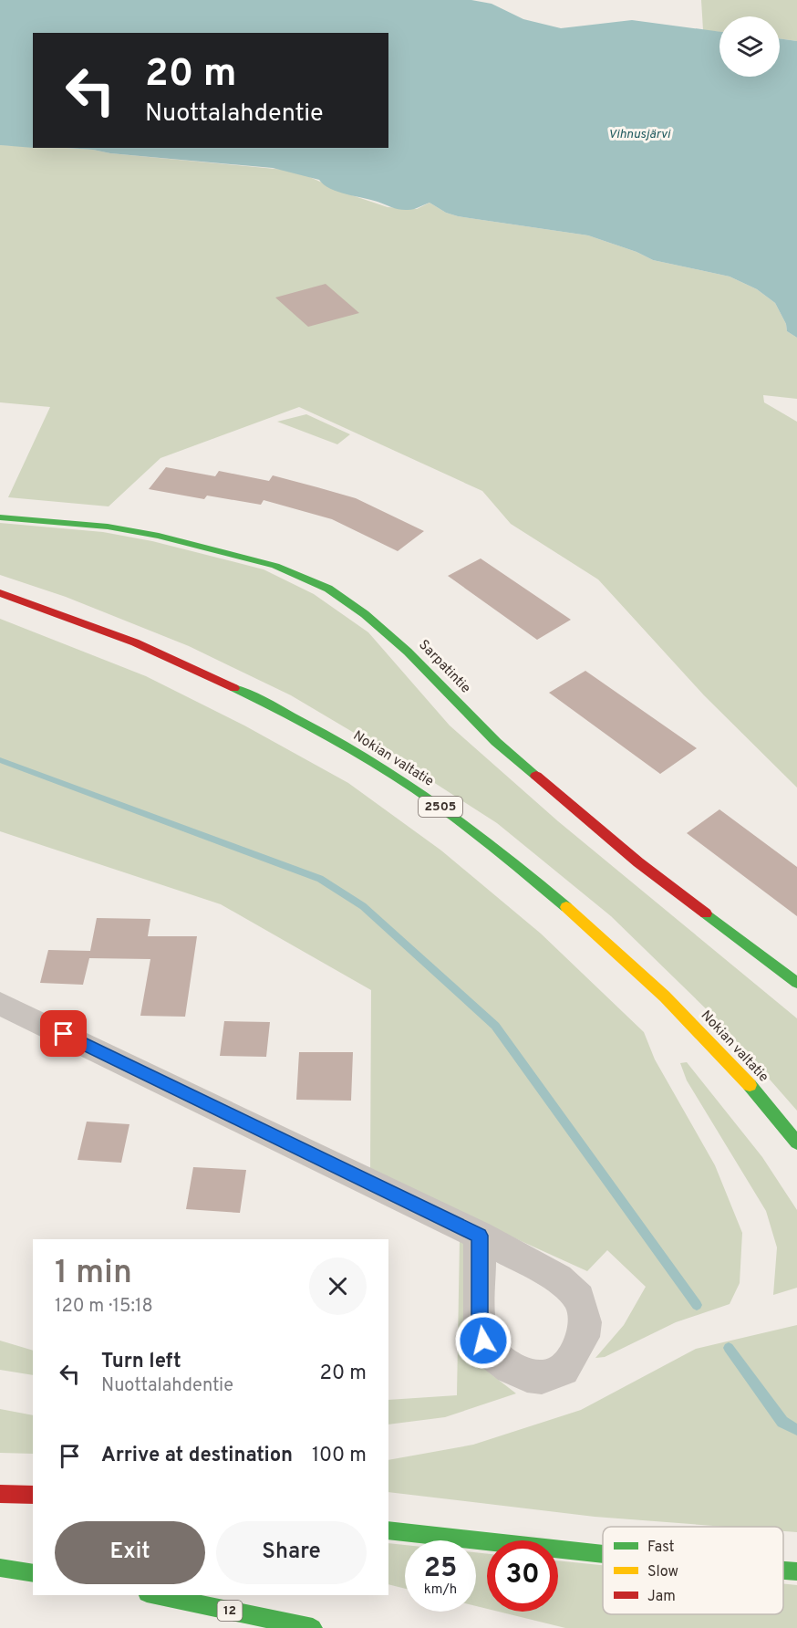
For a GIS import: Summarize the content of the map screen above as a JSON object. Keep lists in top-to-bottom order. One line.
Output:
{"streets":{"main road":["Sarpatintie","Nokian valtatie","2505","12"]},"water":["Vihnusjärvi"],"legend":["Fast","Slow","Jam"],"page":{"turn":["20 m","Nuottalahdentie"],"heading":["1 min","120 m · 15:18"],"list":[{"name":"Turn left","note":"Nuottalahdentie","value":"20 m"},{"name":"Arrive at destination","value":"100 m"}],"buttons":["Exit","Share"],"speed":"25 km/h","limit":"30"}}
